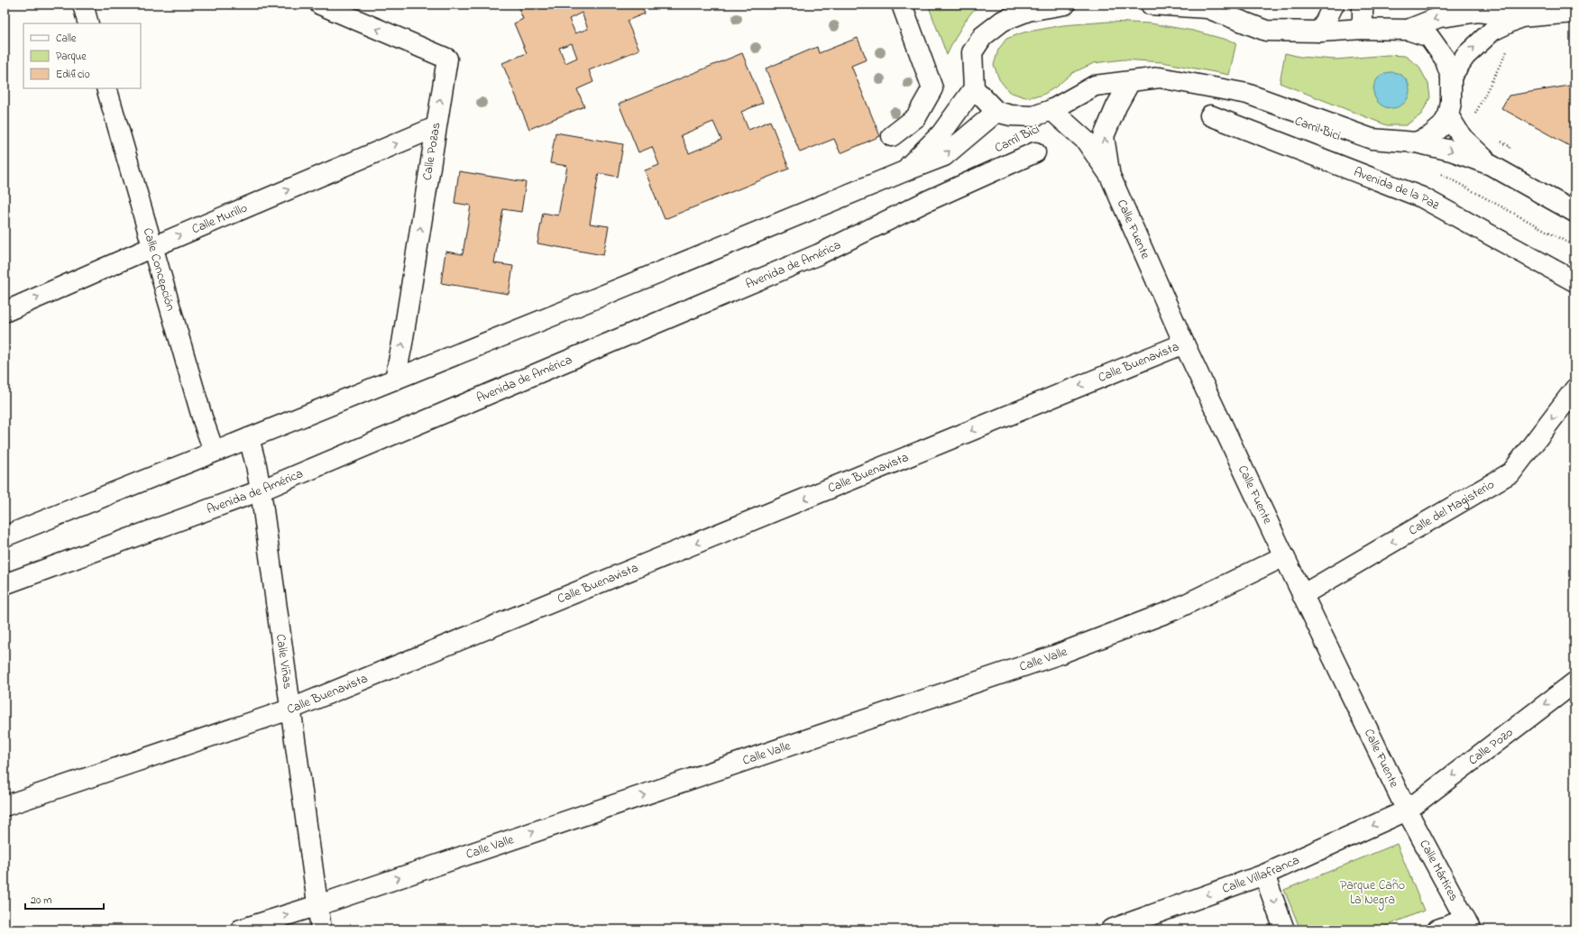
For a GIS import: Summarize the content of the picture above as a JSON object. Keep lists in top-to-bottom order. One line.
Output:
{"streets":{"street":["Calle Pozas","Avenida de la Paz","Calle Murillo","Calle Fuente","Avenida de América","Calle Concepción","Calle Buenavista","Calle del Magisterio","Calle Valle","Calle Viñas","Calle Pozo","Calle Mártires","Calle Villafranca"]},"crossings":[["Calle Pozas","Calle Murillo"],["Calle Murillo","Calle Concepción"],["Calle Fuente","Calle Buenavista"],["Calle Fuente","Calle del Magisterio"],["Calle Fuente","Calle Valle"],["Calle Fuente","Calle Pozo"],["Calle Fuente","Calle Mártires"],["Calle Fuente","Calle Villafranca"],["Avenida de América","Calle Viñas"],["Calle Buenavista","Calle Viñas"],["Calle Valle","Calle Viñas"],["Calle Pozo","Calle Mártires"],["Calle Pozo","Calle Villafranca"],["Calle Mártires","Calle Villafranca"]],"one_way":["Calle Pozas","Calle Murillo","Calle Buenavista","Calle del Magisterio","Calle Valle","Calle Pozo","Calle Villafranca"],"parks":["Parque Caño La Negra"],"legend":["Calle","Parque","Edificio"],"scale_bar":"20 m"}
